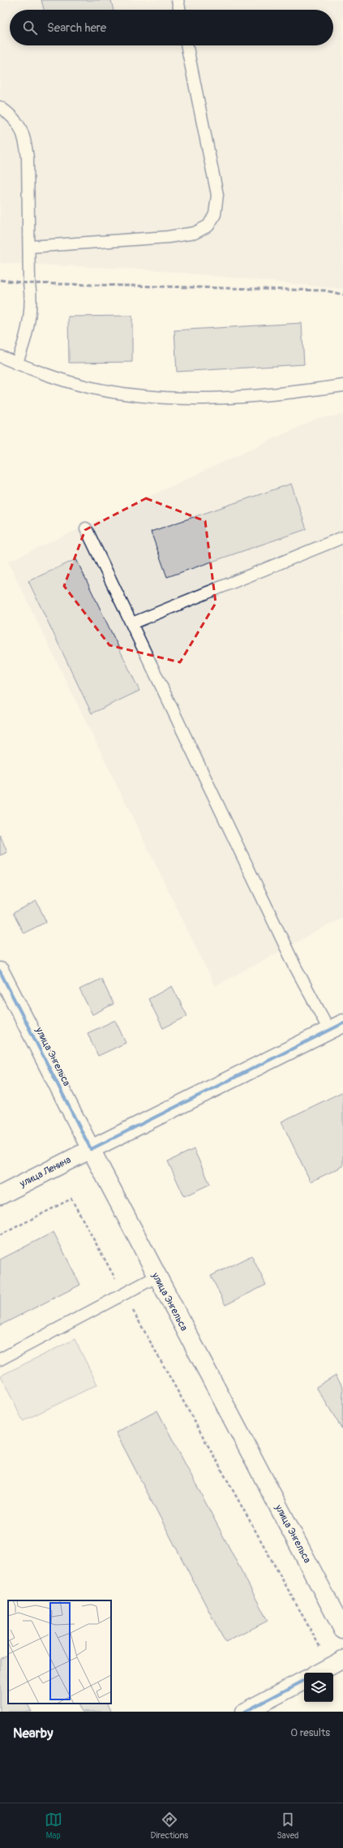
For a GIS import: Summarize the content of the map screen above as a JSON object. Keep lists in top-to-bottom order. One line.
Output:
{"streets":{"main road":["улица Энгельса","улица Ленина"]},"crossings":[["улица Энгельса","улица Ленина"]],"page":{"search":"Search here","heading":["Nearby","0 results"],"nav":["Map","Directions","Saved"]}}
